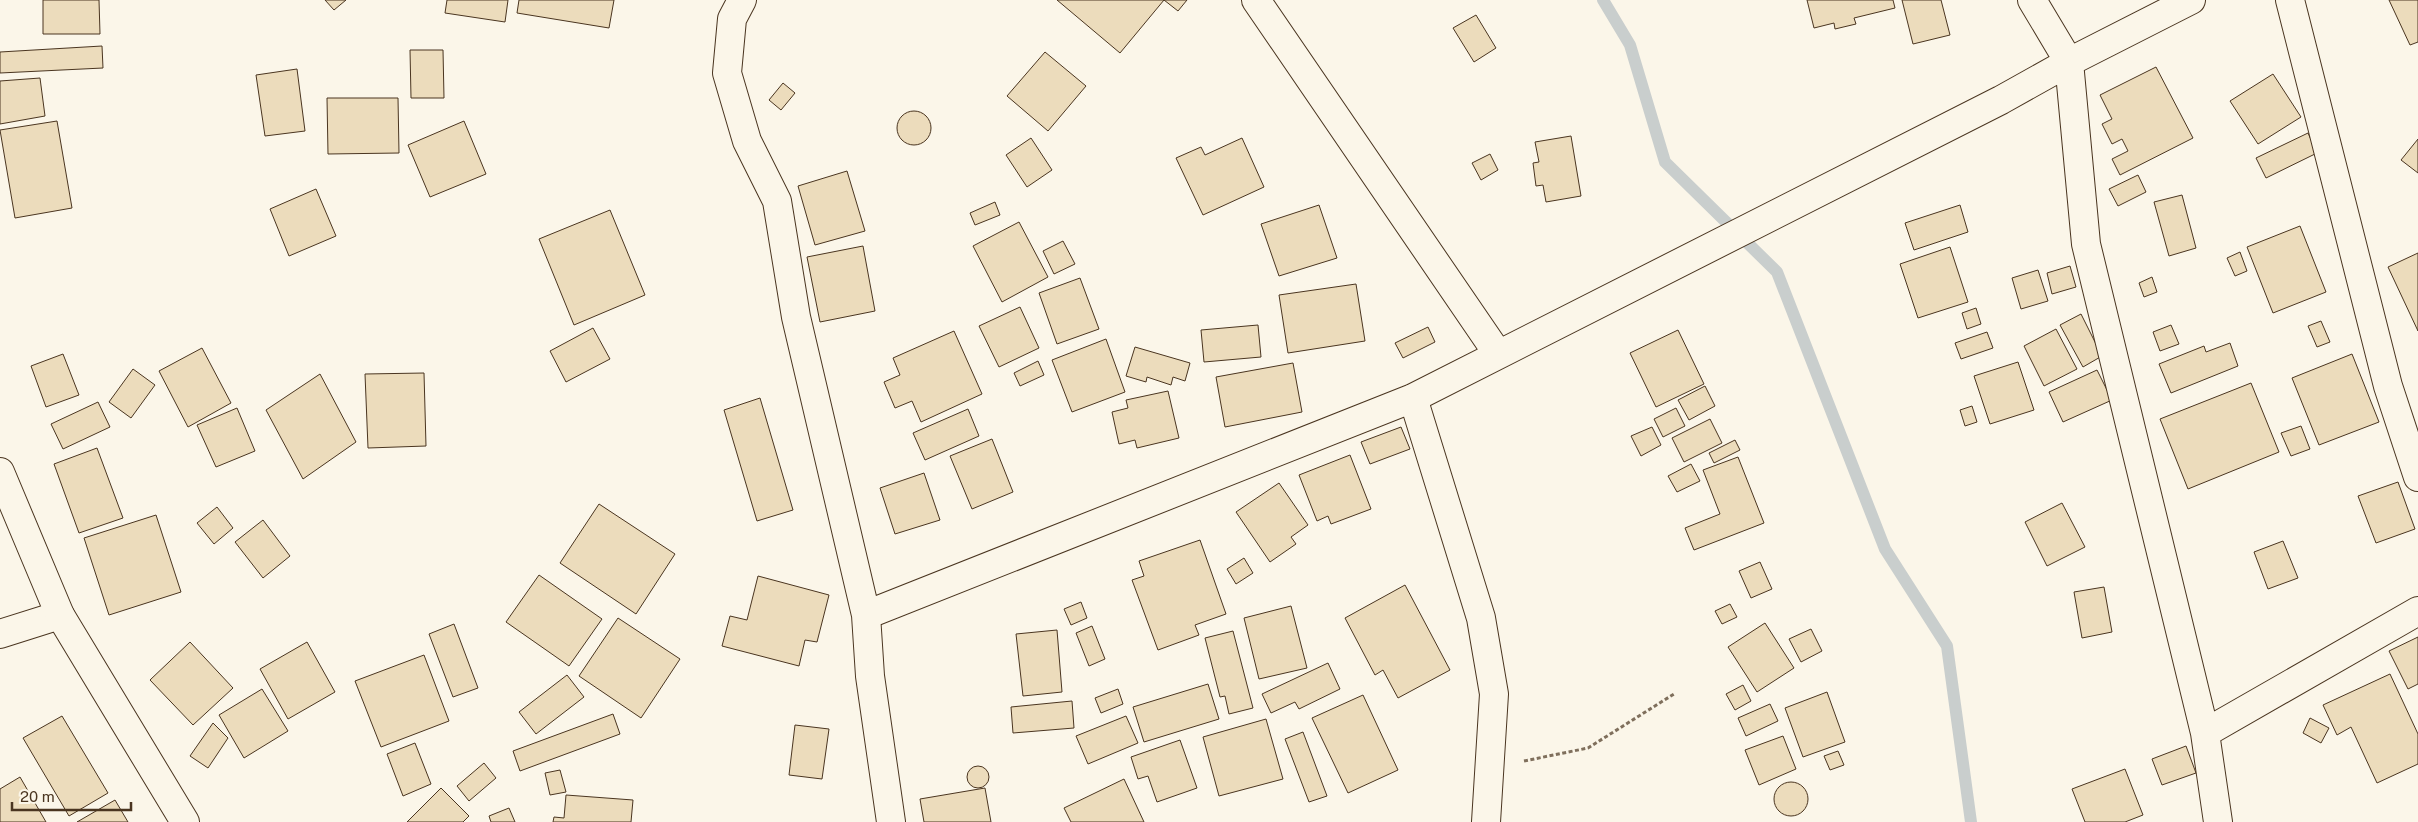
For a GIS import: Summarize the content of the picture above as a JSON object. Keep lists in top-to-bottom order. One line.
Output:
{"scale_bar":"20 m"}
